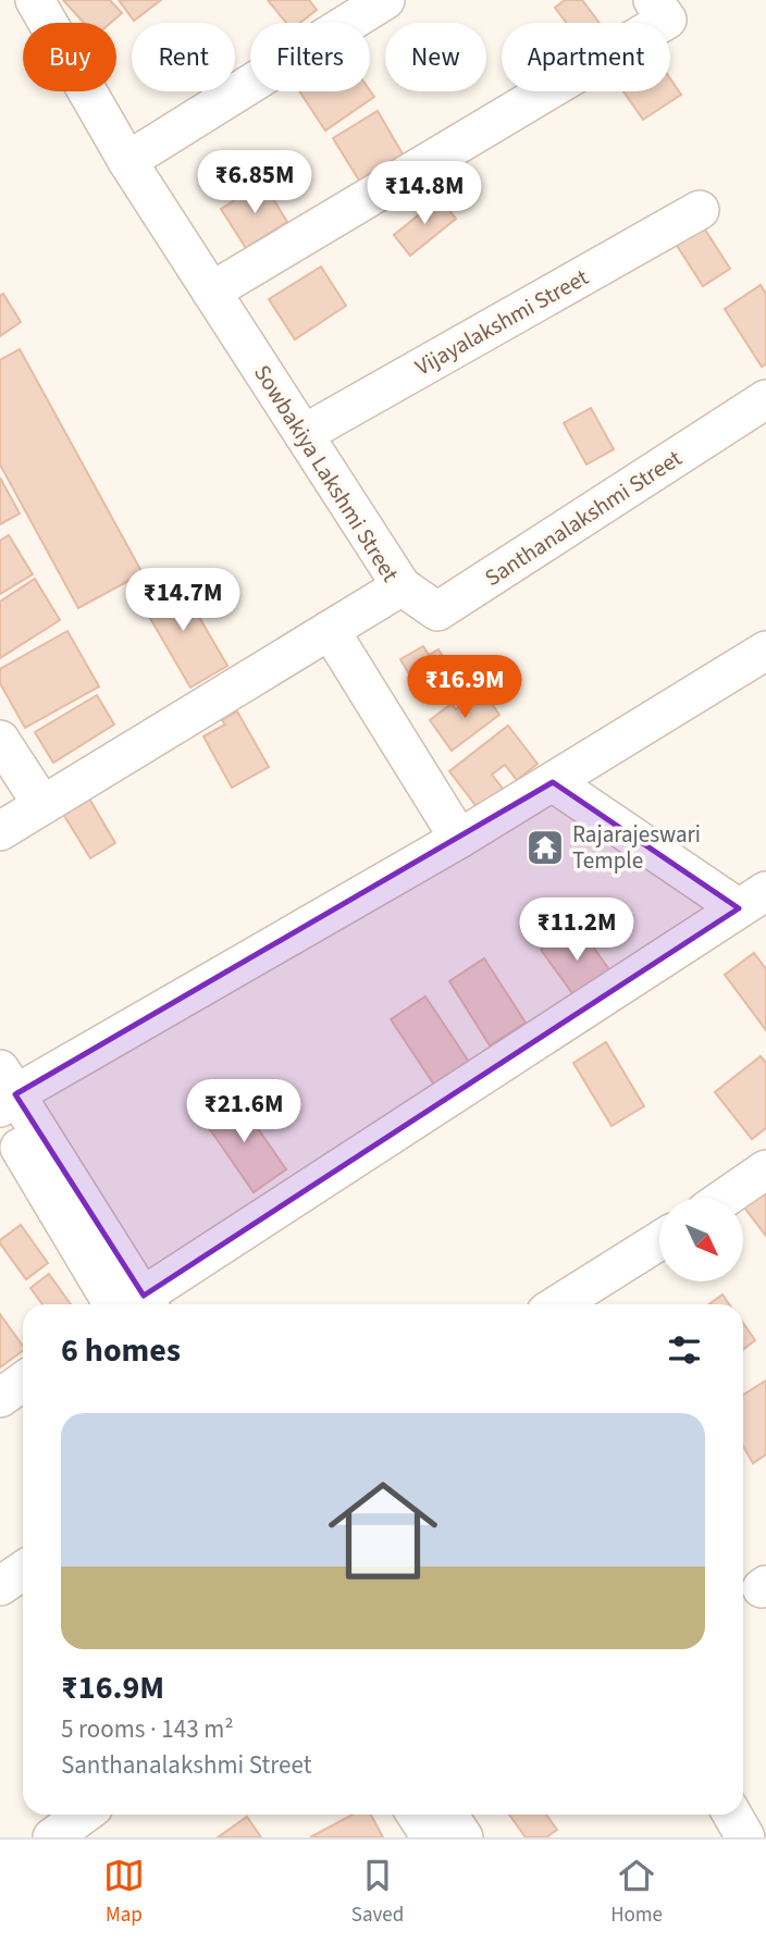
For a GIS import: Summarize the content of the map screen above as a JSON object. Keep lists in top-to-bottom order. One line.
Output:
{"streets":{"street":["Vijayalakshmi Street","Sowbakiya Lakshmi Street","Santhanalakshmi Street"]},"crossings":[["Vijayalakshmi Street","Sowbakiya Lakshmi Street"],["Sowbakiya Lakshmi Street","Santhanalakshmi Street"]],"places":{"temple":["Rajarajeswari Temple"]},"north":"bottom right","page":{"chip":["Buy","Rent","Filters","New","Apartment"],"price":["₹6.85M","₹14.8M","₹14.7M","₹16.9M","₹11.2M","₹21.6M"],"heading":"6 homes","list":[{"name":"₹16.9M","note":"5 rooms · 143 m² · Santhanalakshmi Street"}],"tabs":["Map","Saved","Home"]}}
